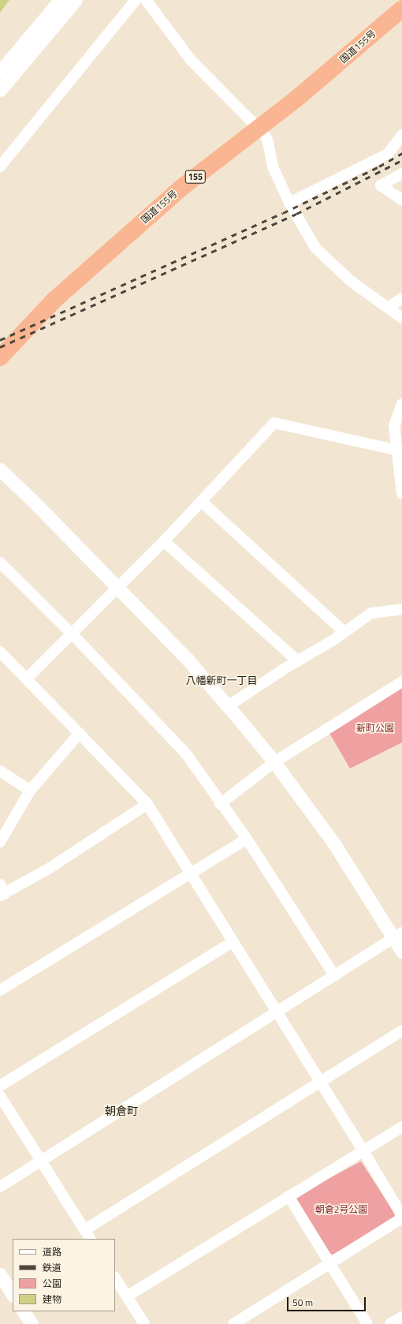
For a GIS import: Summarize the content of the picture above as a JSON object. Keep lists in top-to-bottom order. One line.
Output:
{"streets":{"highway":["国道155号","155"]},"districts":["八幡新町一丁目","朝倉町"],"parks":["新町公園","朝倉2号公園"],"legend":["道路","鉄道","公園","建物"],"scale_bar":"50 m"}
